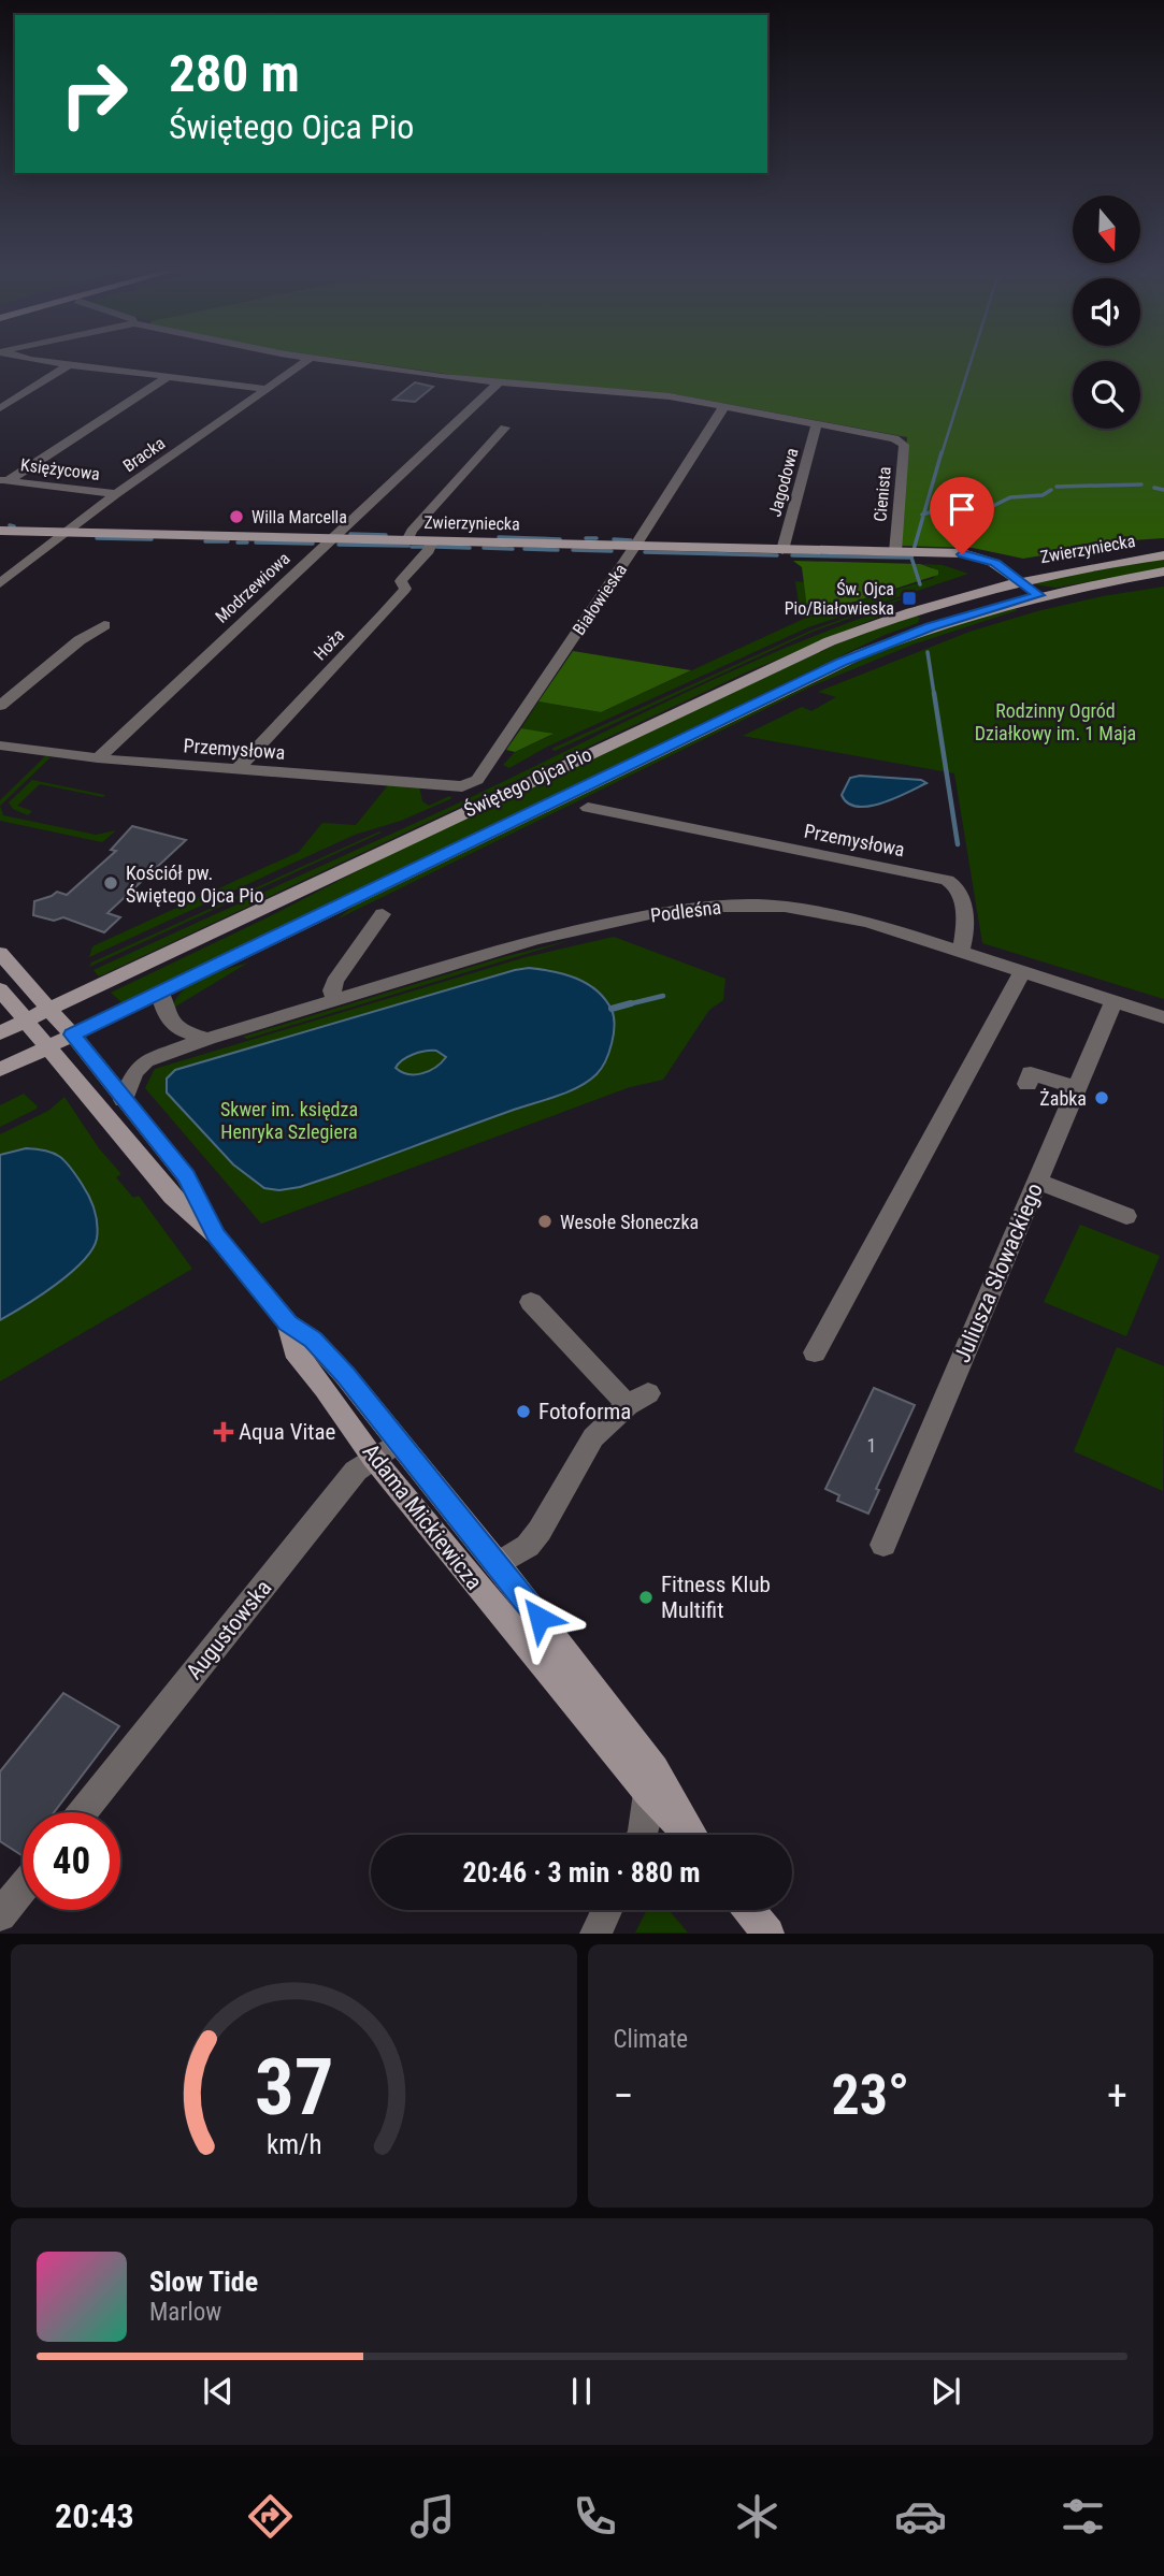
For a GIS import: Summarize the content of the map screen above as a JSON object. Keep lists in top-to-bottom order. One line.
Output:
{"streets":{"main road":["Zwierzyniecka","Świętego Ojca Pio","Adama Mickiewicza"],"street":["Bracka","Księżycowa","Jagodowa","Cienista","Modrzewiowa","Białowieska","Hoża","Przemysłowa","Podleśna","Juliusza Słowackiego","Augustowska"]},"crossings":[["Bracka","Księżycowa"],["Bracka","Zwierzyniecka"],["Jagodowa","Cienista"],["Jagodowa","Zwierzyniecka"],["Cienista","Zwierzyniecka"],["Zwierzyniecka","Modrzewiowa"],["Zwierzyniecka","Białowieska"],["Zwierzyniecka","Hoża"],["Zwierzyniecka","Świętego Ojca Pio"],["Modrzewiowa","Przemysłowa"],["Białowieska","Przemysłowa"],["Hoża","Przemysłowa"],["Przemysłowa","Podleśna"],["Świętego Ojca Pio","Adama Mickiewicza"],["Podleśna","Juliusza Słowackiego"],["Podleśna","Adama Mickiewicza"],["Adama Mickiewicza","Augustowska"]],"parks":["Rodzinny Ogród Działkowy im. 1 Maja","Skwer im. księdza Henryka Szlegiera"],"places":{"other":["Willa Marcella","Kościół pw. Świętego Ojca Pio","Żabka","Wesołe Słoneczka","Fotoforma","Fitness Klub Multifit"],"transit":["Św. Ojca Pio/Białowieska"],"health":["Aqua Vitae"]},"house_numbers":["1"],"north":"bottom","page":{"turn":["280 m","Świętego Ojca Pio"],"limit":"40","trip":"20:46 · 3 min · 880 m","tile":"Climate","heat":["−","23°","+"],"song":["Slow Tide","Marlow"],"tabs":"20:43","gauge":["37","km/h"]}}
